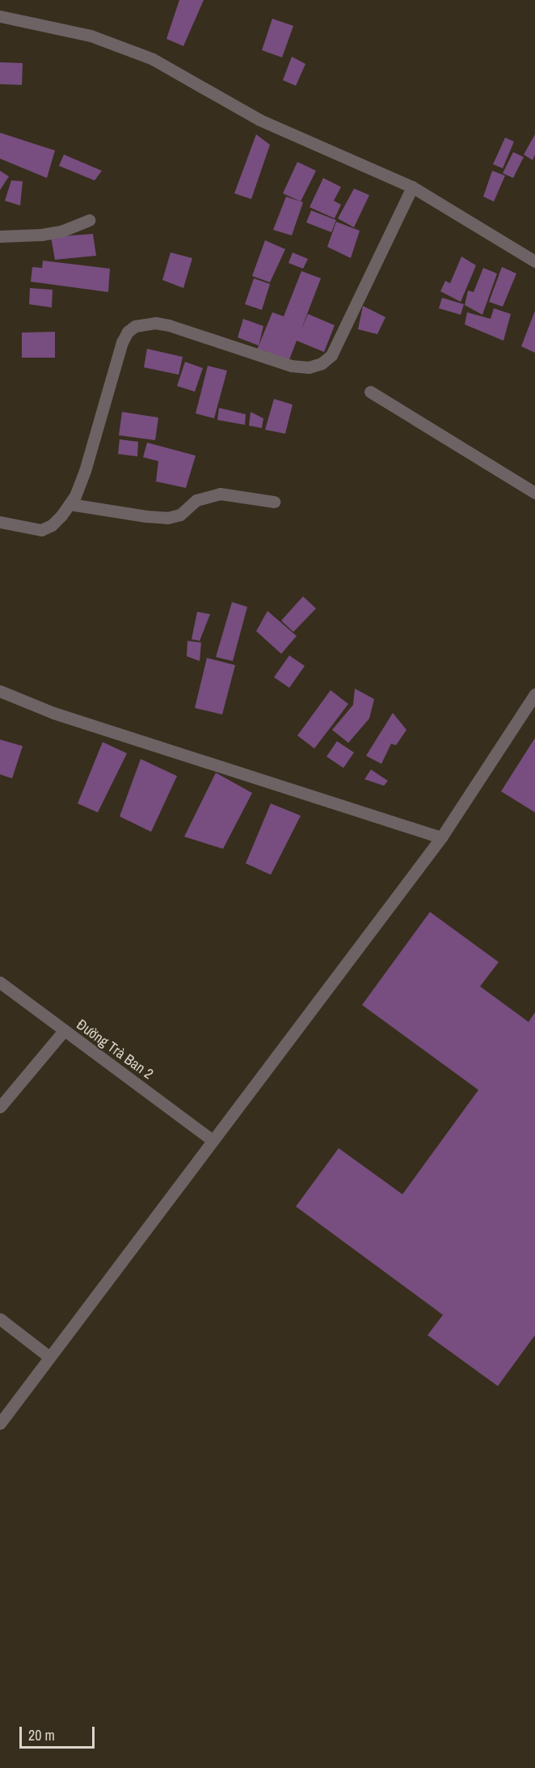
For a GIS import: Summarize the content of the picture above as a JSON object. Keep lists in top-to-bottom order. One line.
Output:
{"streets":{"street":["Đường Trà Ban 2"]},"scale_bar":"20 m"}
